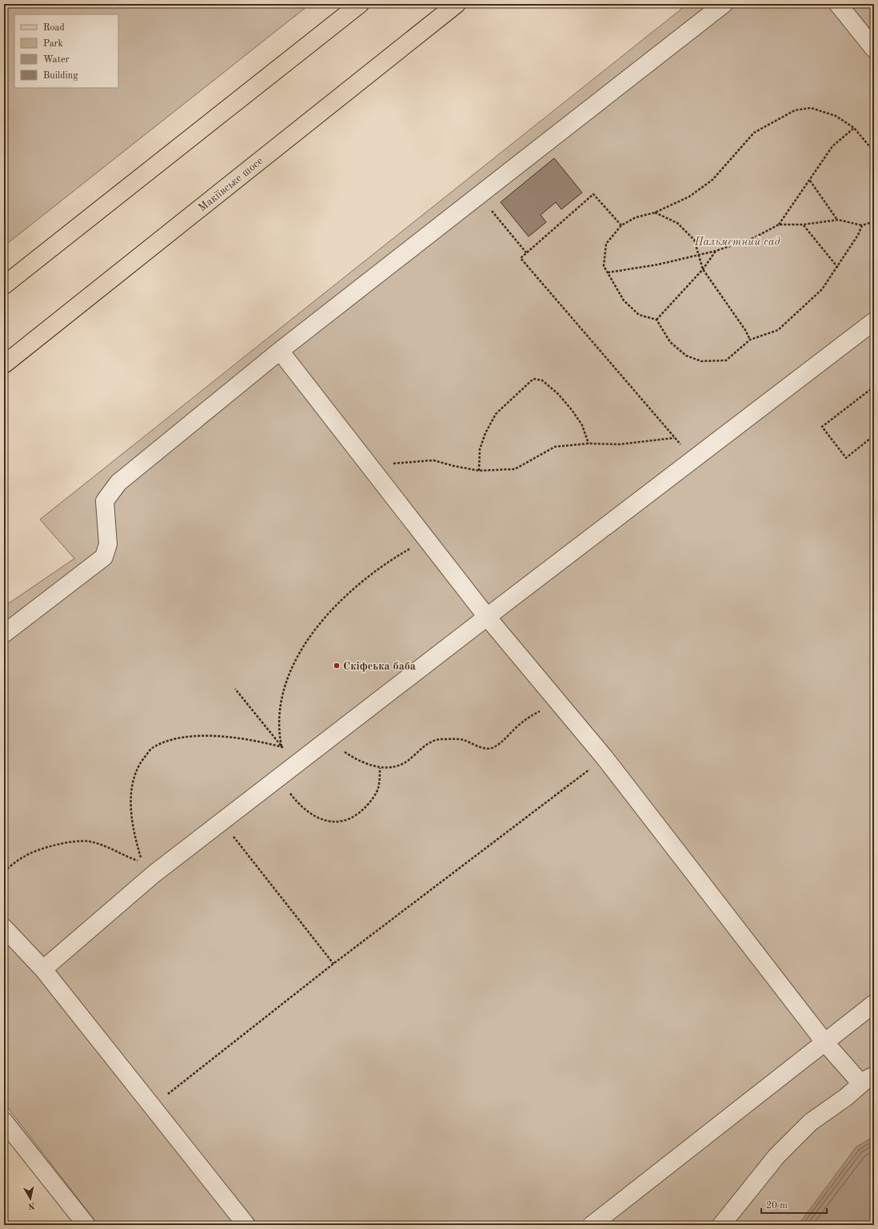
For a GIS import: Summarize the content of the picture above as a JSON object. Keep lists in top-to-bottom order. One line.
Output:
{"streets":{"main road":["Макіївське шосе"]},"parks":["Пальметний сад"],"places":["Скіфська баба"],"legend":["Road","Park","Water","Building"],"scale_bar":"20 m","north":"bottom"}
